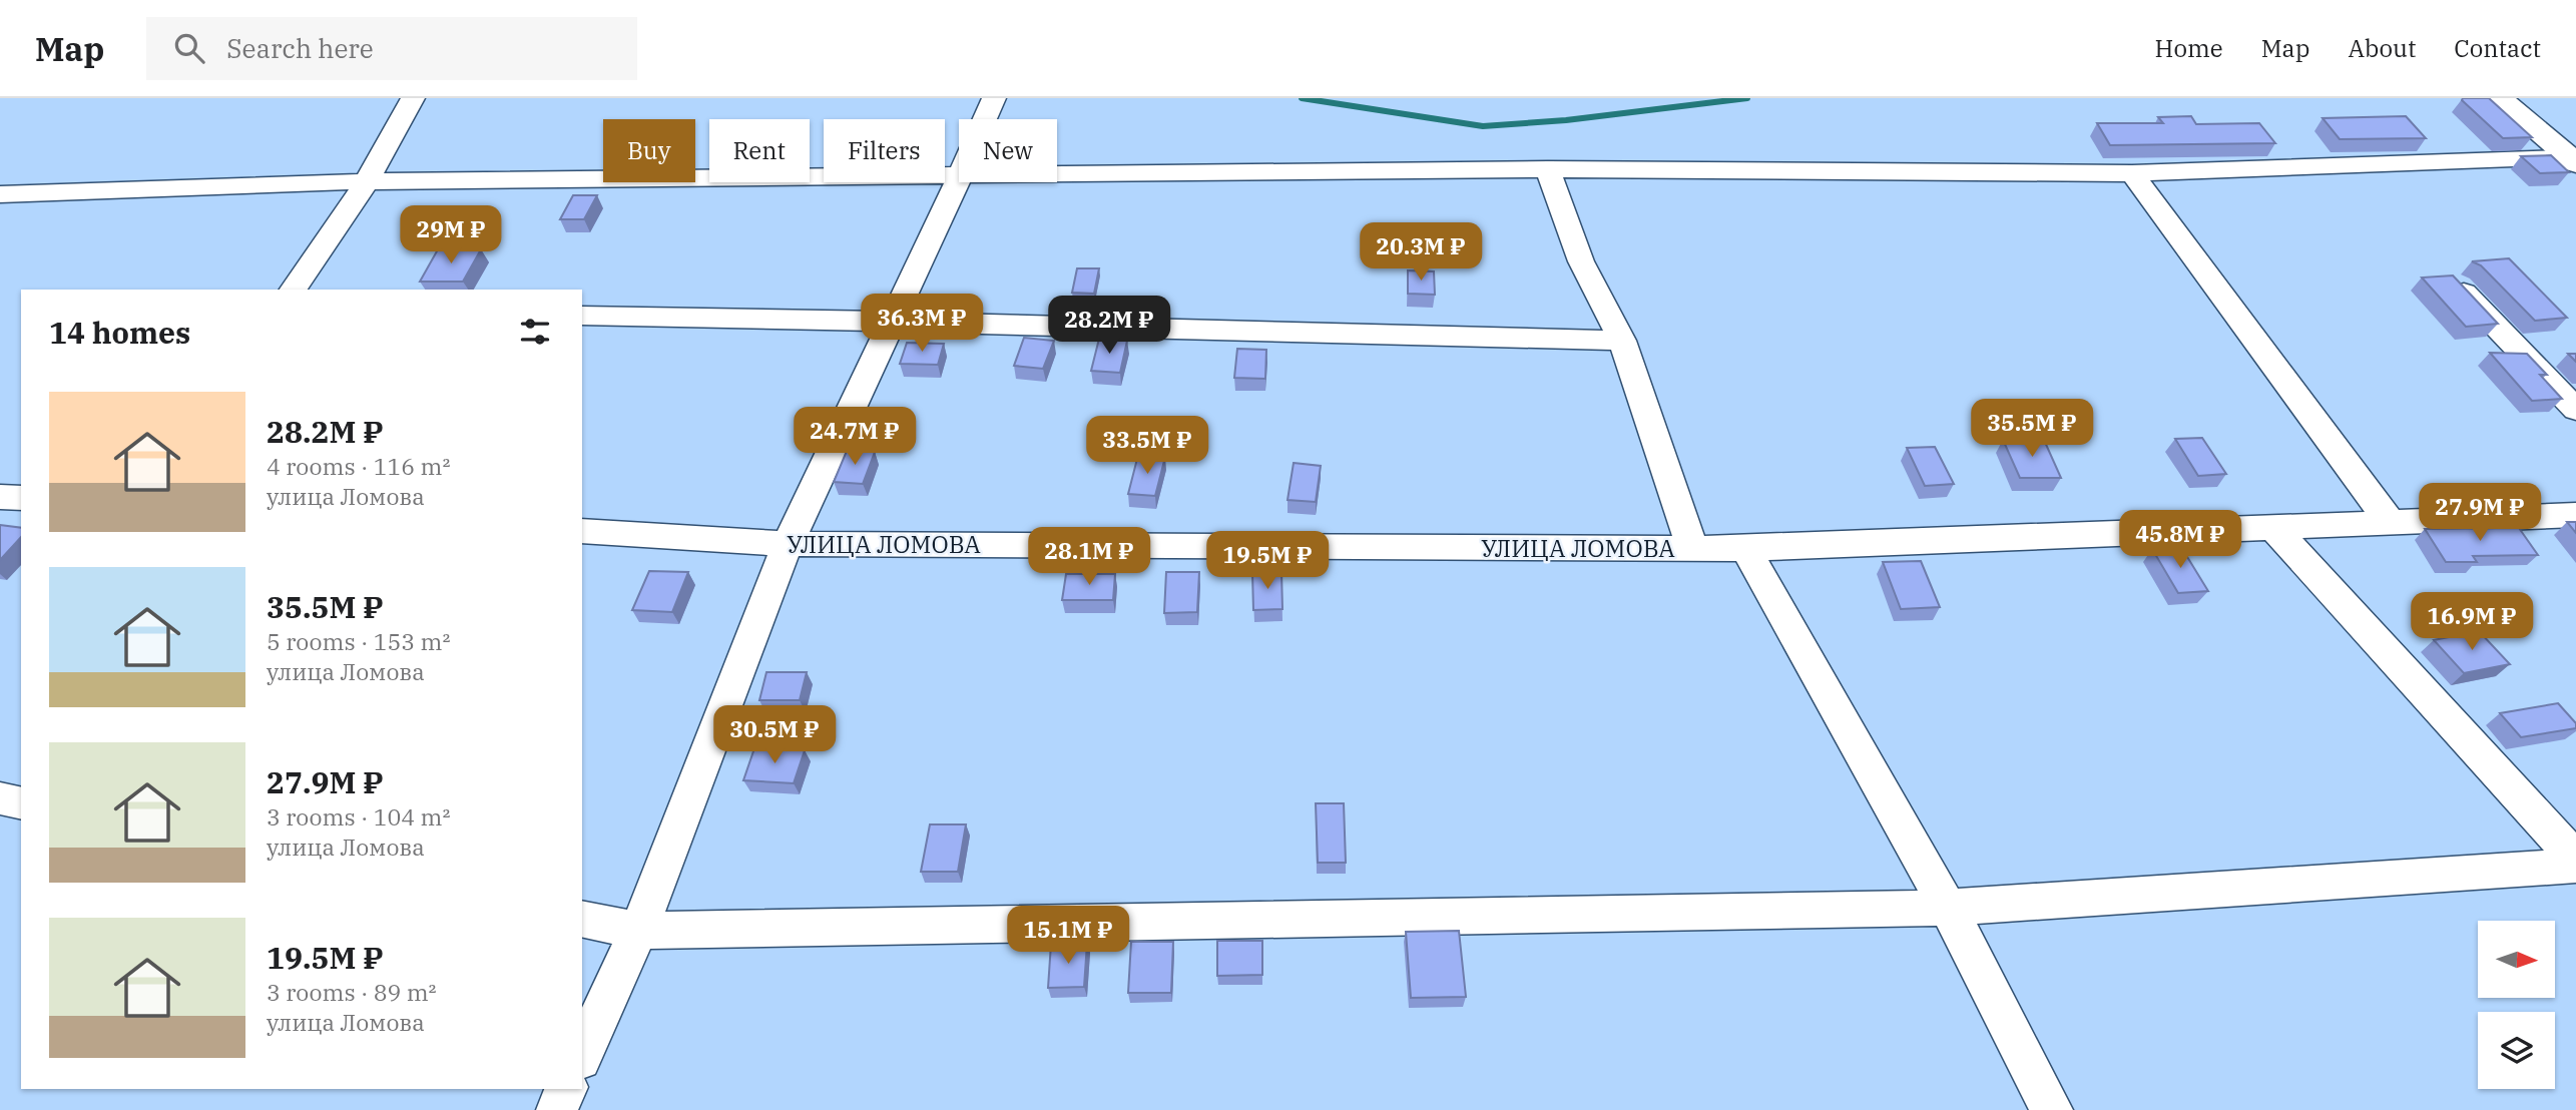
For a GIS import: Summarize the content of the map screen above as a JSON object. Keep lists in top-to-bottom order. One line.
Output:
{"streets":{"street":["УЛИЦА ЛОМОВА"]},"north":"right","page":{"header":"Map","search":"Search here","nav":["Home","Map","About","Contact"],"chip":["Buy","Rent","Filters","New"],"price":["29M ₽","20.3M ₽","36.3M ₽","28.2M ₽","35.5M ₽","24.7M ₽","33.5M ₽","27.9M ₽","45.8M ₽","28.1M ₽","19.5M ₽","16.9M ₽","30.5M ₽","15.1M ₽"],"heading":"14 homes","list":[{"name":"28.2M ₽","note":"4 rooms · 116 m² · улица Ломова"},{"name":"35.5M ₽","note":"5 rooms · 153 m² · улица Ломова"},{"name":"27.9M ₽","note":"3 rooms · 104 m² · улица Ломова"},{"name":"19.5M ₽","note":"3 rooms · 89 m² · улица Ломова"}]}}
